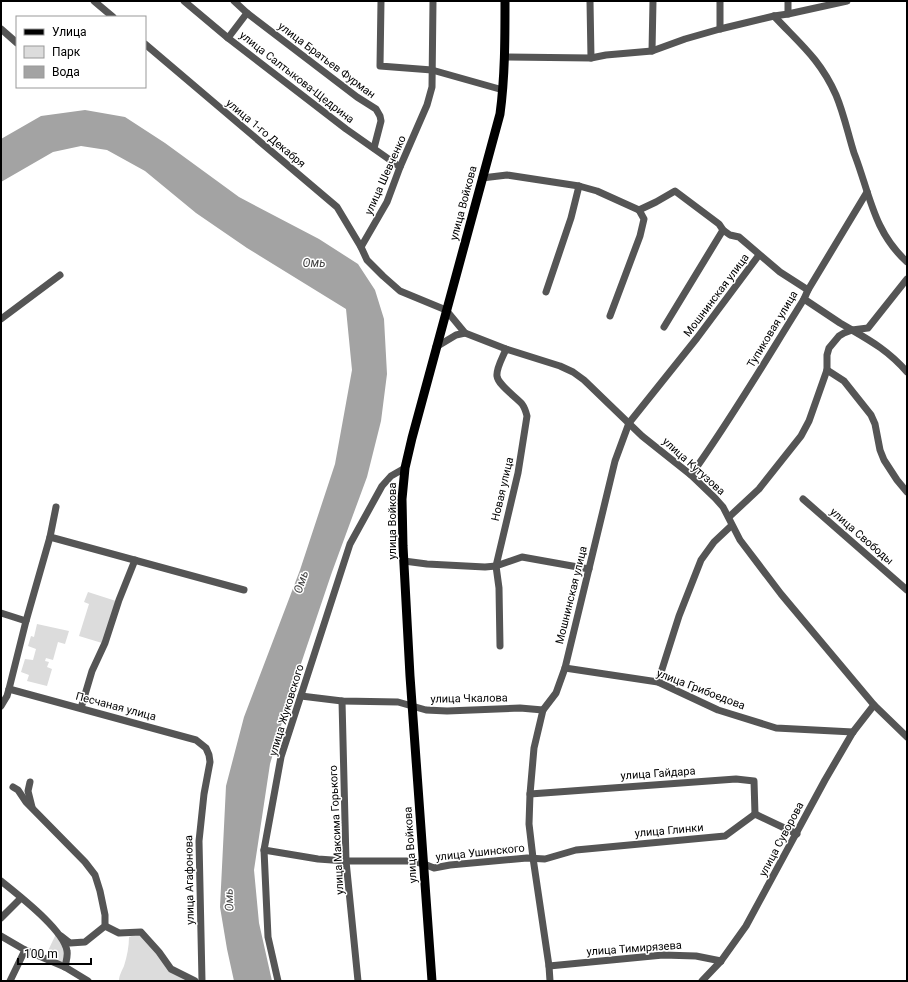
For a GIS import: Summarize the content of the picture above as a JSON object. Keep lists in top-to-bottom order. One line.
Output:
{"streets":{"main road":["улица Войкова"],"street":["улица Братьев Фурман","улица Салтыкова-Щедрина","улица 1-го Декабря","улица Шевченко","Мошнинская улица","Тупиковая улица","улица Кутузова","Новая улица","улица Свободы","улица Грибоедова","улица Чкалова","Песчаная улица","улица Жуковского","улица Гайдара","улица Максима Горького","улица Глинки","улица Суворова","улица Ушинского","улица Агафонова","улица Тимирязева"]},"crossings":[["улица Братьев Фурман","улица Салтыкова-Щедрина"],["улица Салтыкова-Щедрина","улица Шевченко"],["улица 1-го Декабря","улица Шевченко"],["улица Войкова","улица Кутузова"],["улица Войкова","улица Чкалова"],["улица Войкова","улица Жуковского"],["улица Войкова","улица Ушинского"],["Мошнинская улица","улица Кутузова"],["Мошнинская улица","улица Грибоедова"],["Мошнинская улица","улица Чкалова"],["Мошнинская улица","улица Гайдара"],["Мошнинская улица","улица Глинки"],["Мошнинская улица","улица Ушинского"],["Мошнинская улица","улица Тимирязева"],["Тупиковая улица","улица Кутузова"],["улица Кутузова","Новая улица"],["улица Кутузова","улица Суворова"],["улица Грибоедова","улица Суворова"],["улица Чкалова","улица Жуковского"],["улица Чкалова","улица Максима Горького"],["Песчаная улица","улица Агафонова"],["улица Жуковского","улица Ушинского"],["улица Гайдара","улица Глинки"],["улица Максима Горького","улица Ушинского"],["улица Глинки","улица Ушинского"],["улица Суворова","улица Тимирязева"]],"water":["Омь"],"legend":["Улица","Парк","Вода"],"scale_bar":"100 m"}
